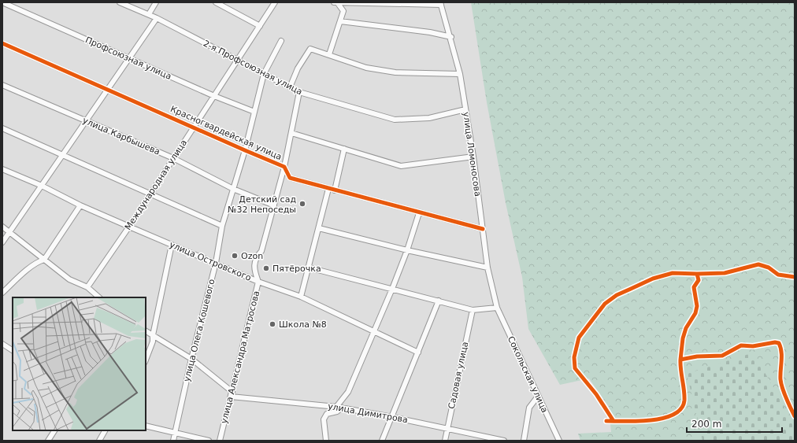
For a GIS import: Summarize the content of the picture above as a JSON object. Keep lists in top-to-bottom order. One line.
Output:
{"streets":{"street":["Профсоюзная улица","2-я Профсоюзная улица","Красногвардейская улица","улица Карбышева","улица Ломоносова","Международная улица","улица Островского","улица Олега Кошевого","улица Александра Матросова","Сокольская улица","Садовая улица","улица Димитрова"]},"crossings":[["Профсоюзная улица","Международная улица"],["Профсоюзная улица","улица Олега Кошевого"],["2-я Профсоюзная улица","улица Ломоносова"],["2-я Профсоюзная улица","Международная улица"],["2-я Профсоюзная улица","улица Олега Кошевого"],["2-я Профсоюзная улица","улица Александра Матросова"],["Красногвардейская улица","улица Ломоносова"],["Красногвардейская улица","Международная улица"],["Красногвардейская улица","улица Олега Кошевого"],["Красногвардейская улица","улица Александра Матросова"],["улица Карбышева","Международная улица"],["улица Карбышева","улица Олега Кошевого"],["улица Карбышева","улица Александра Матросова"],["улица Ломоносова","Сокольская улица"],["Международная улица","улица Островского"],["улица Островского","улица Олега Кошевого"],["улица Островского","улица Александра Матросова"],["улица Александра Матросова","улица Димитрова"],["Садовая улица","улица Димитрова"]],"places":["Детский сад №32 Непоседы","Ozon","Пятёрочка","Школа №8"],"scale_bar":"200 m"}
